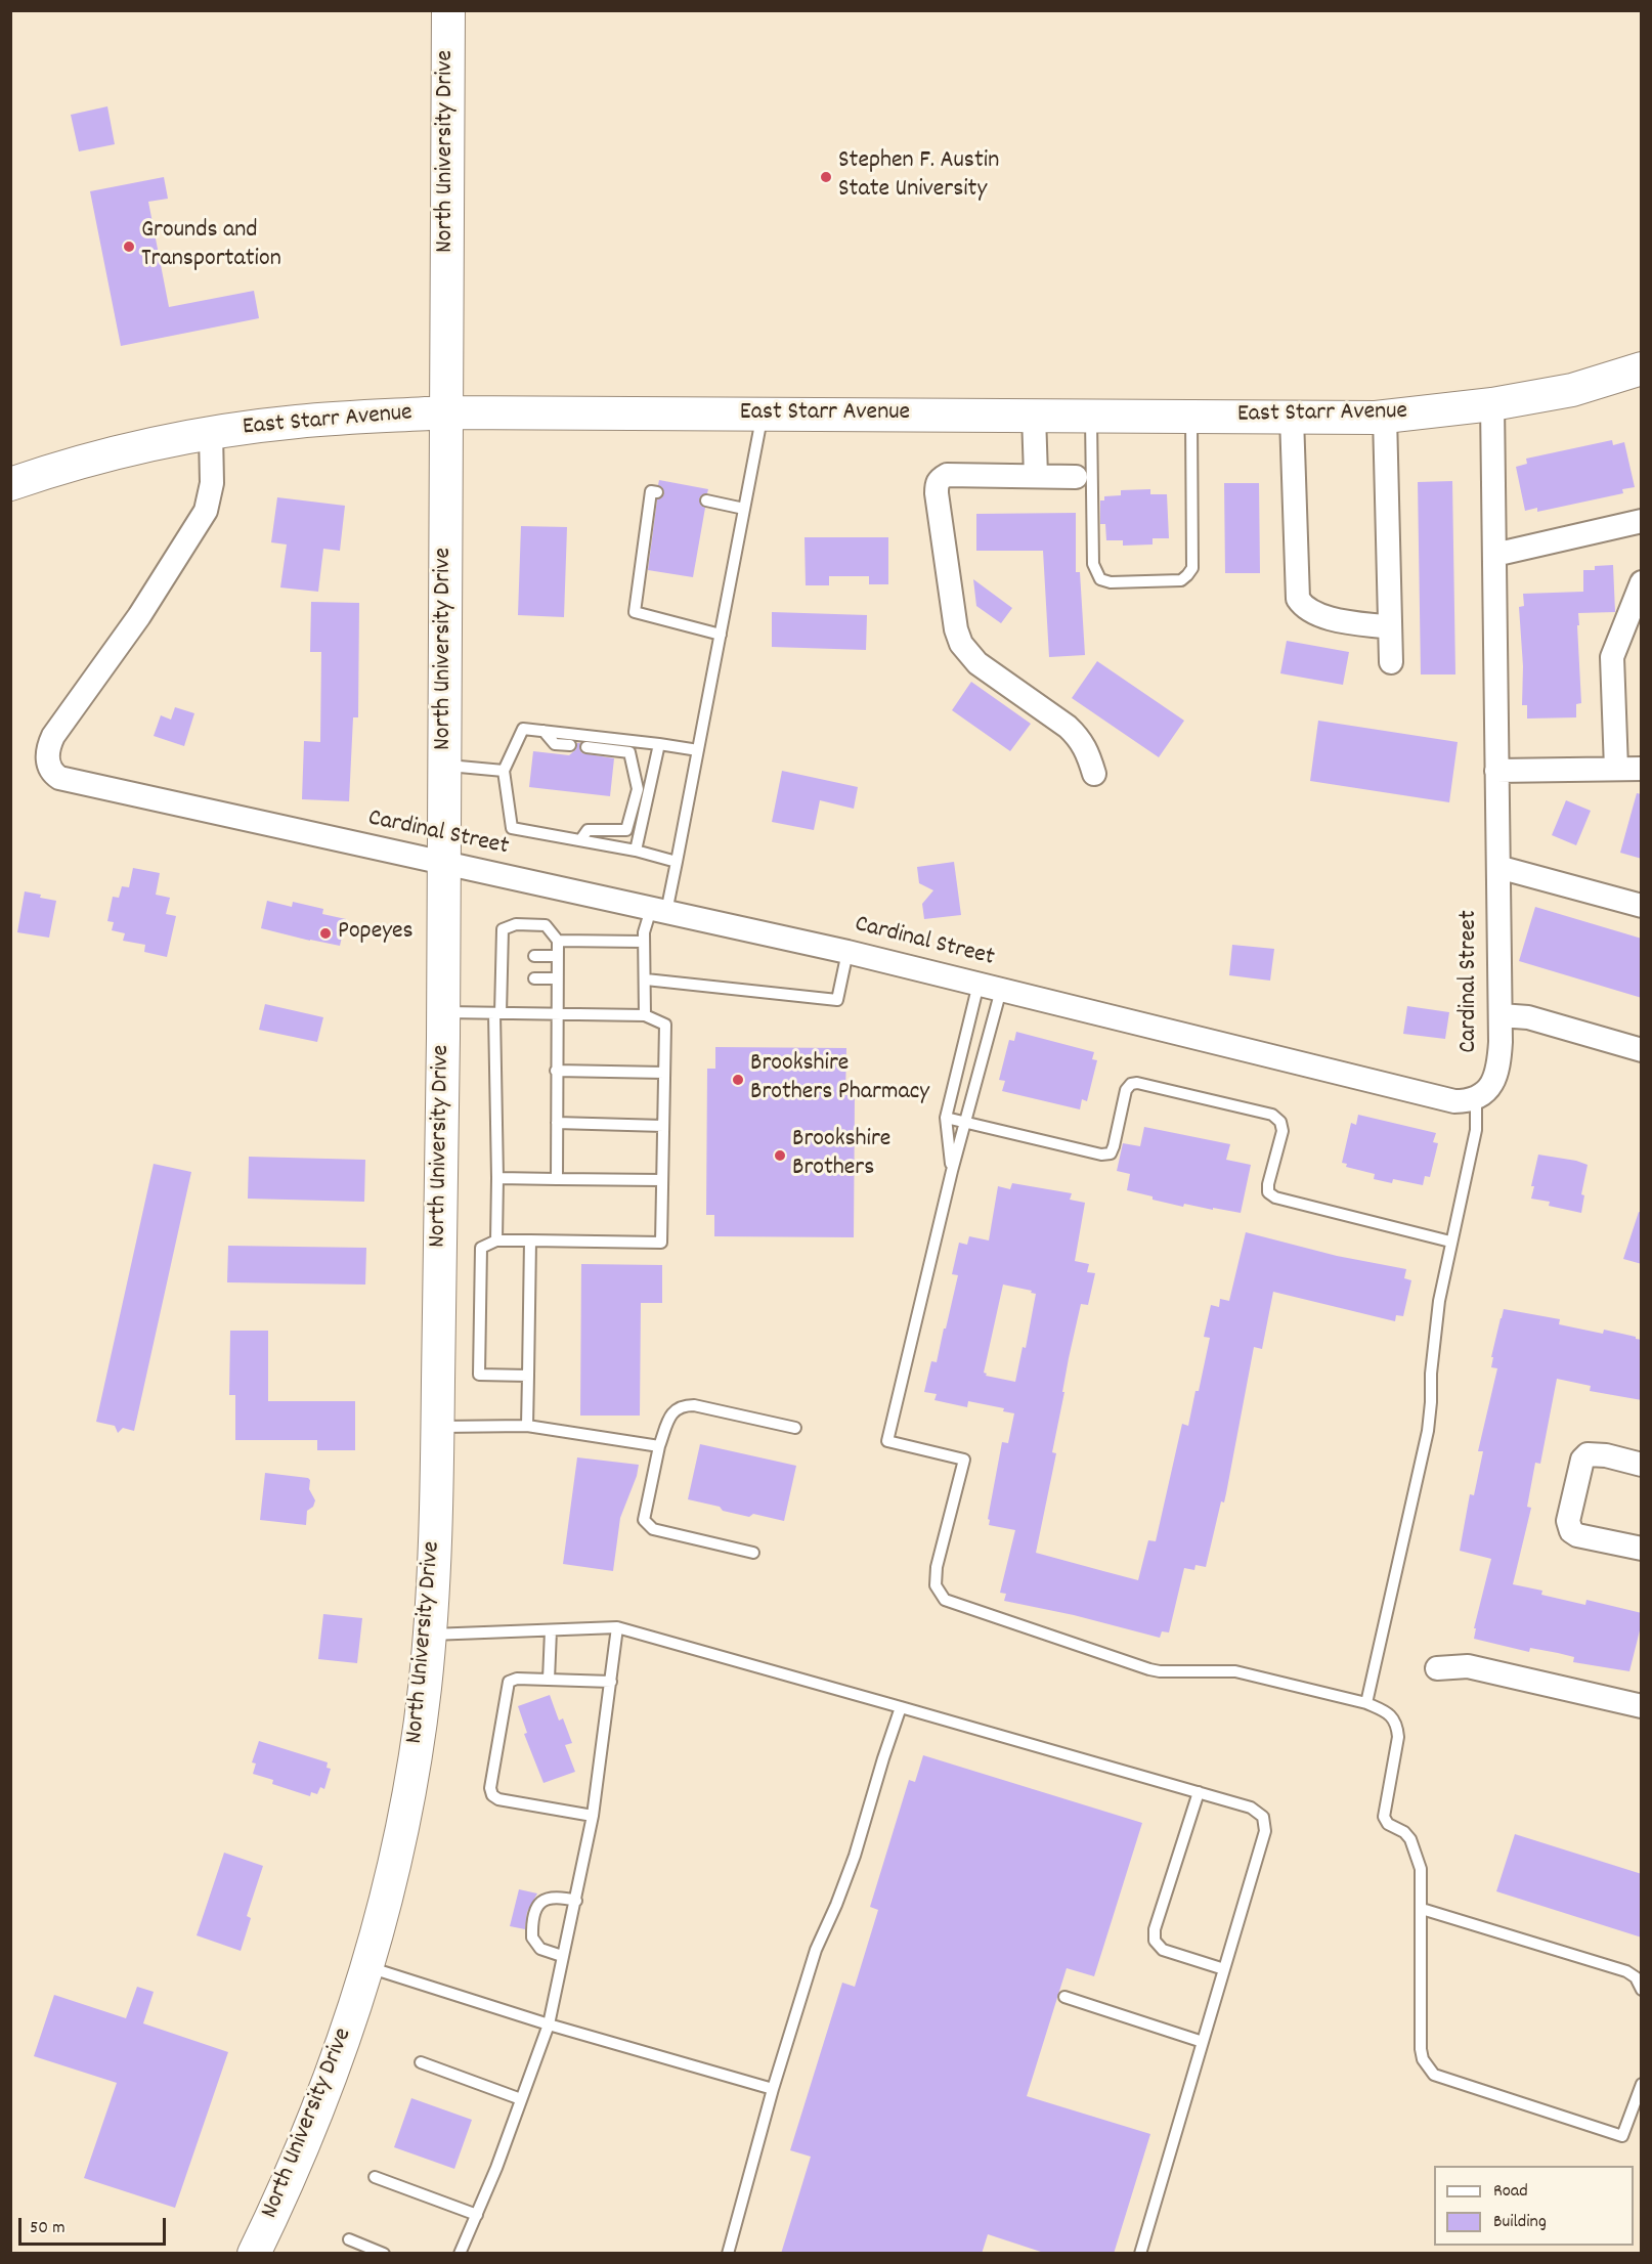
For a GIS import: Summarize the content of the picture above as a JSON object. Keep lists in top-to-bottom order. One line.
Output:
{"streets":{"main road":["North University Drive","East Starr Avenue"],"street":["Cardinal Street"]},"crossings":[["North University Drive","East Starr Avenue"],["North University Drive","Cardinal Street"],["East Starr Avenue","Cardinal Street"]],"places":["Stephen F. Austin State University","Grounds and Transportation","Popeyes","Brookshire Brothers Pharmacy","Brookshire Brothers"],"legend":["Road","Building"],"scale_bar":"50 m"}
